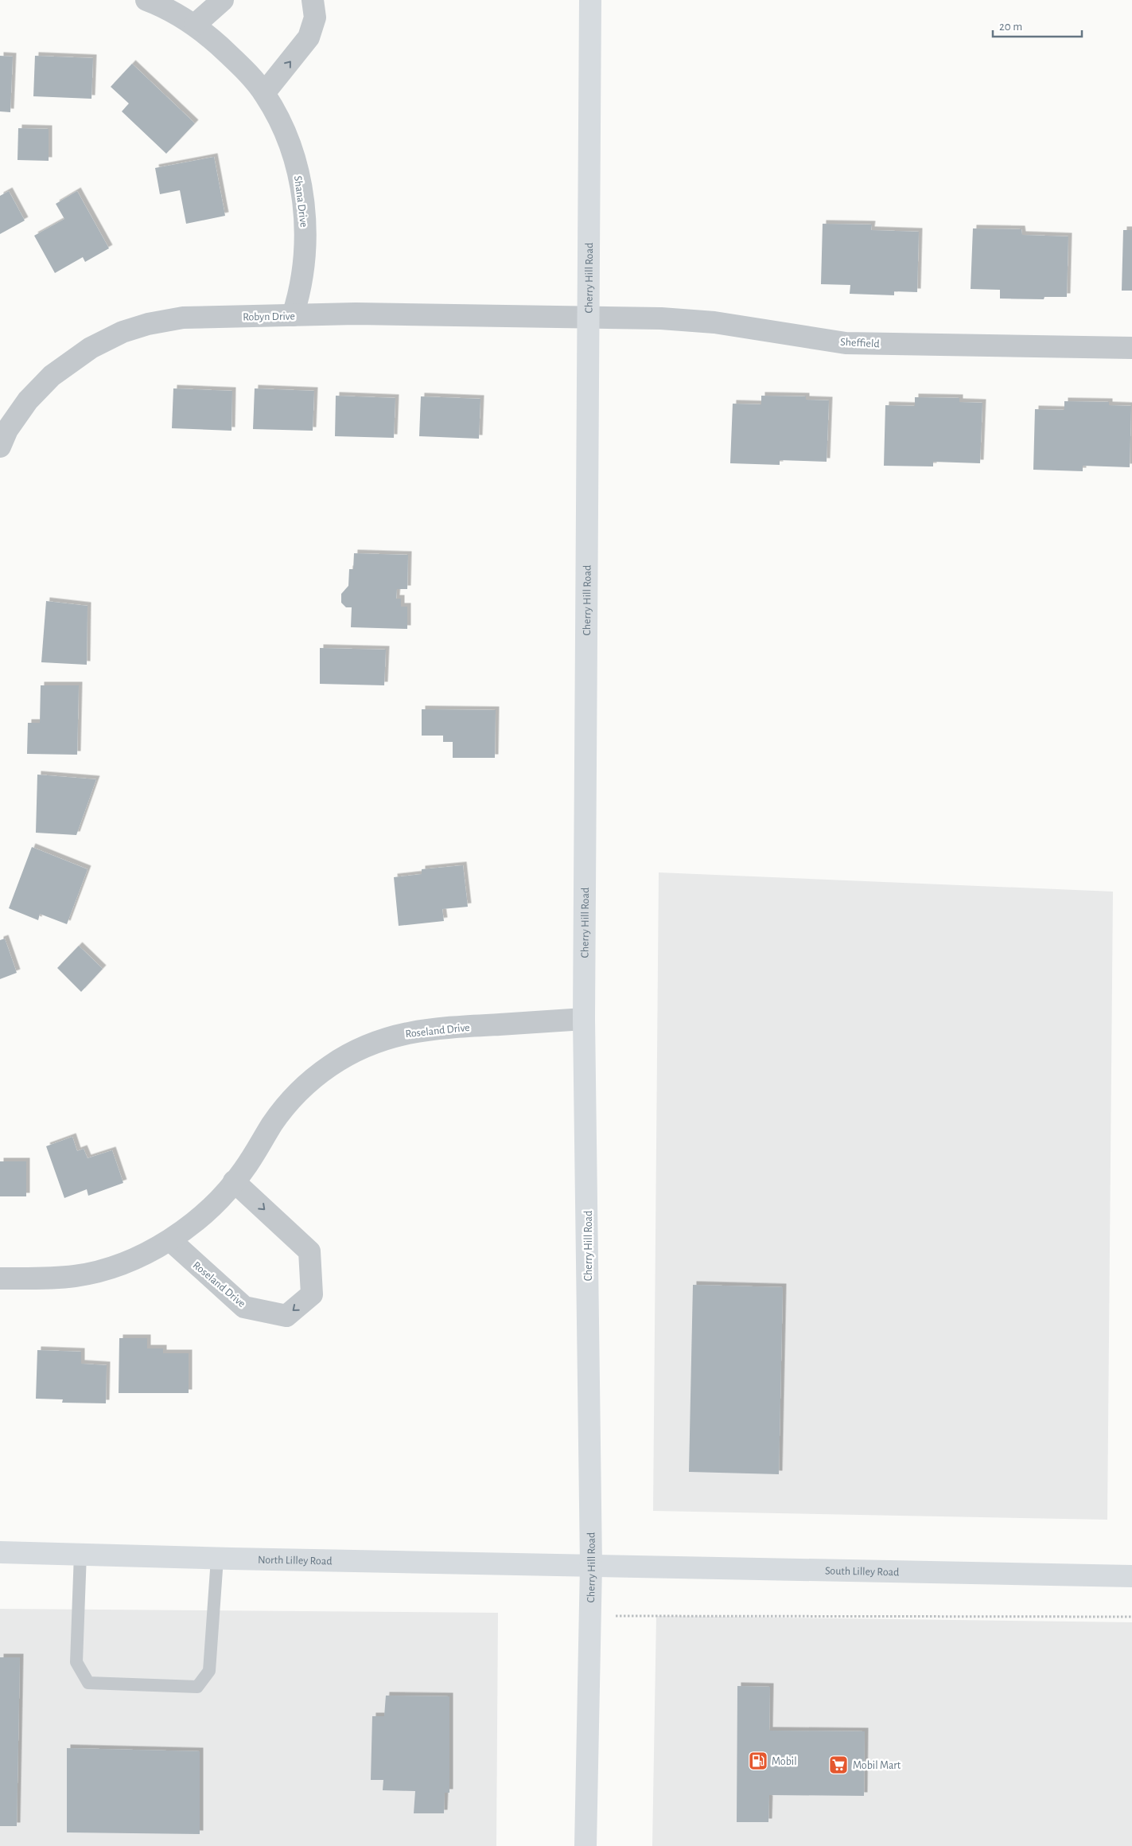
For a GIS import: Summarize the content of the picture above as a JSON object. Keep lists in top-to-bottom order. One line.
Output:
{"streets":{"main road":["Cherry Hill Road","North Lilley Road","South Lilley Road"],"street":["Shana Drive","Robyn Drive","Sheffield","Roseland Drive"]},"crossings":[["Shana Drive","Robyn Drive"],["Cherry Hill Road","Robyn Drive"],["Cherry Hill Road","Sheffield"],["Cherry Hill Road","Roseland Drive"],["Cherry Hill Road","North Lilley Road"],["Cherry Hill Road","South Lilley Road"],["Robyn Drive","Sheffield"],["North Lilley Road","South Lilley Road"]],"places":{"fuel station":["Mobil"],"supermarket":["Mobil Mart"]},"scale_bar":"20 m"}
